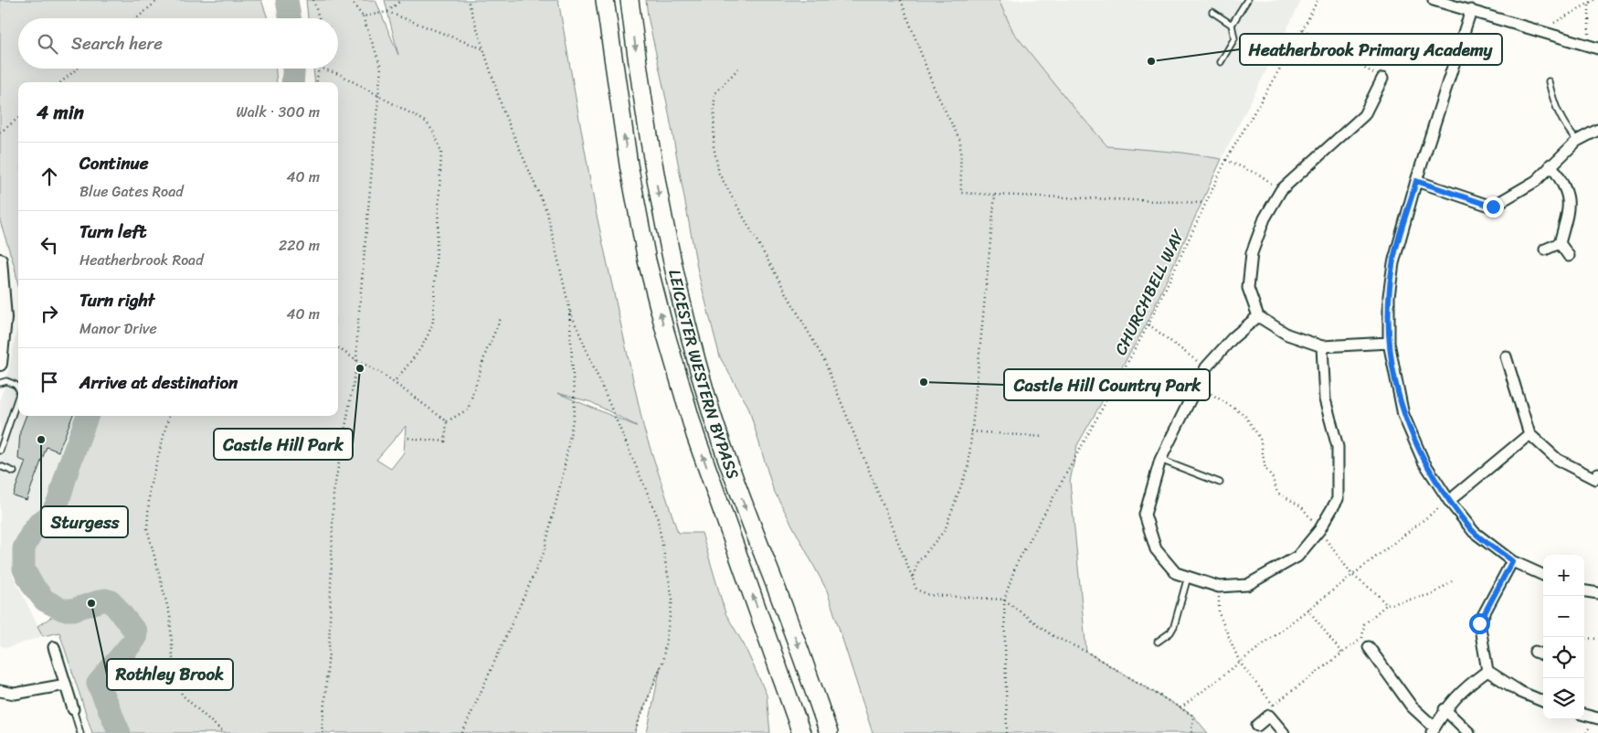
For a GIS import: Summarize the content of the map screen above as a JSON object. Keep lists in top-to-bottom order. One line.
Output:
{"streets":{"highway":["LEICESTER WESTERN BYPASS"],"path":["CHURCHBELL WAY"]},"places":["Heatherbrook Primary Academy","Castle Hill Park","Castle Hill Country Park","Sturgess","Rothley Brook"],"page":{"search":"Search here","heading":["4 min","Walk · 300 m"],"list":[["Continue","Blue Gates Road","40 m"],["Turn left","Heatherbrook Road","220 m"],["Turn right","Manor Drive","40 m"],"Arrive at destination"],"map_buttons":["+","−"]}}
